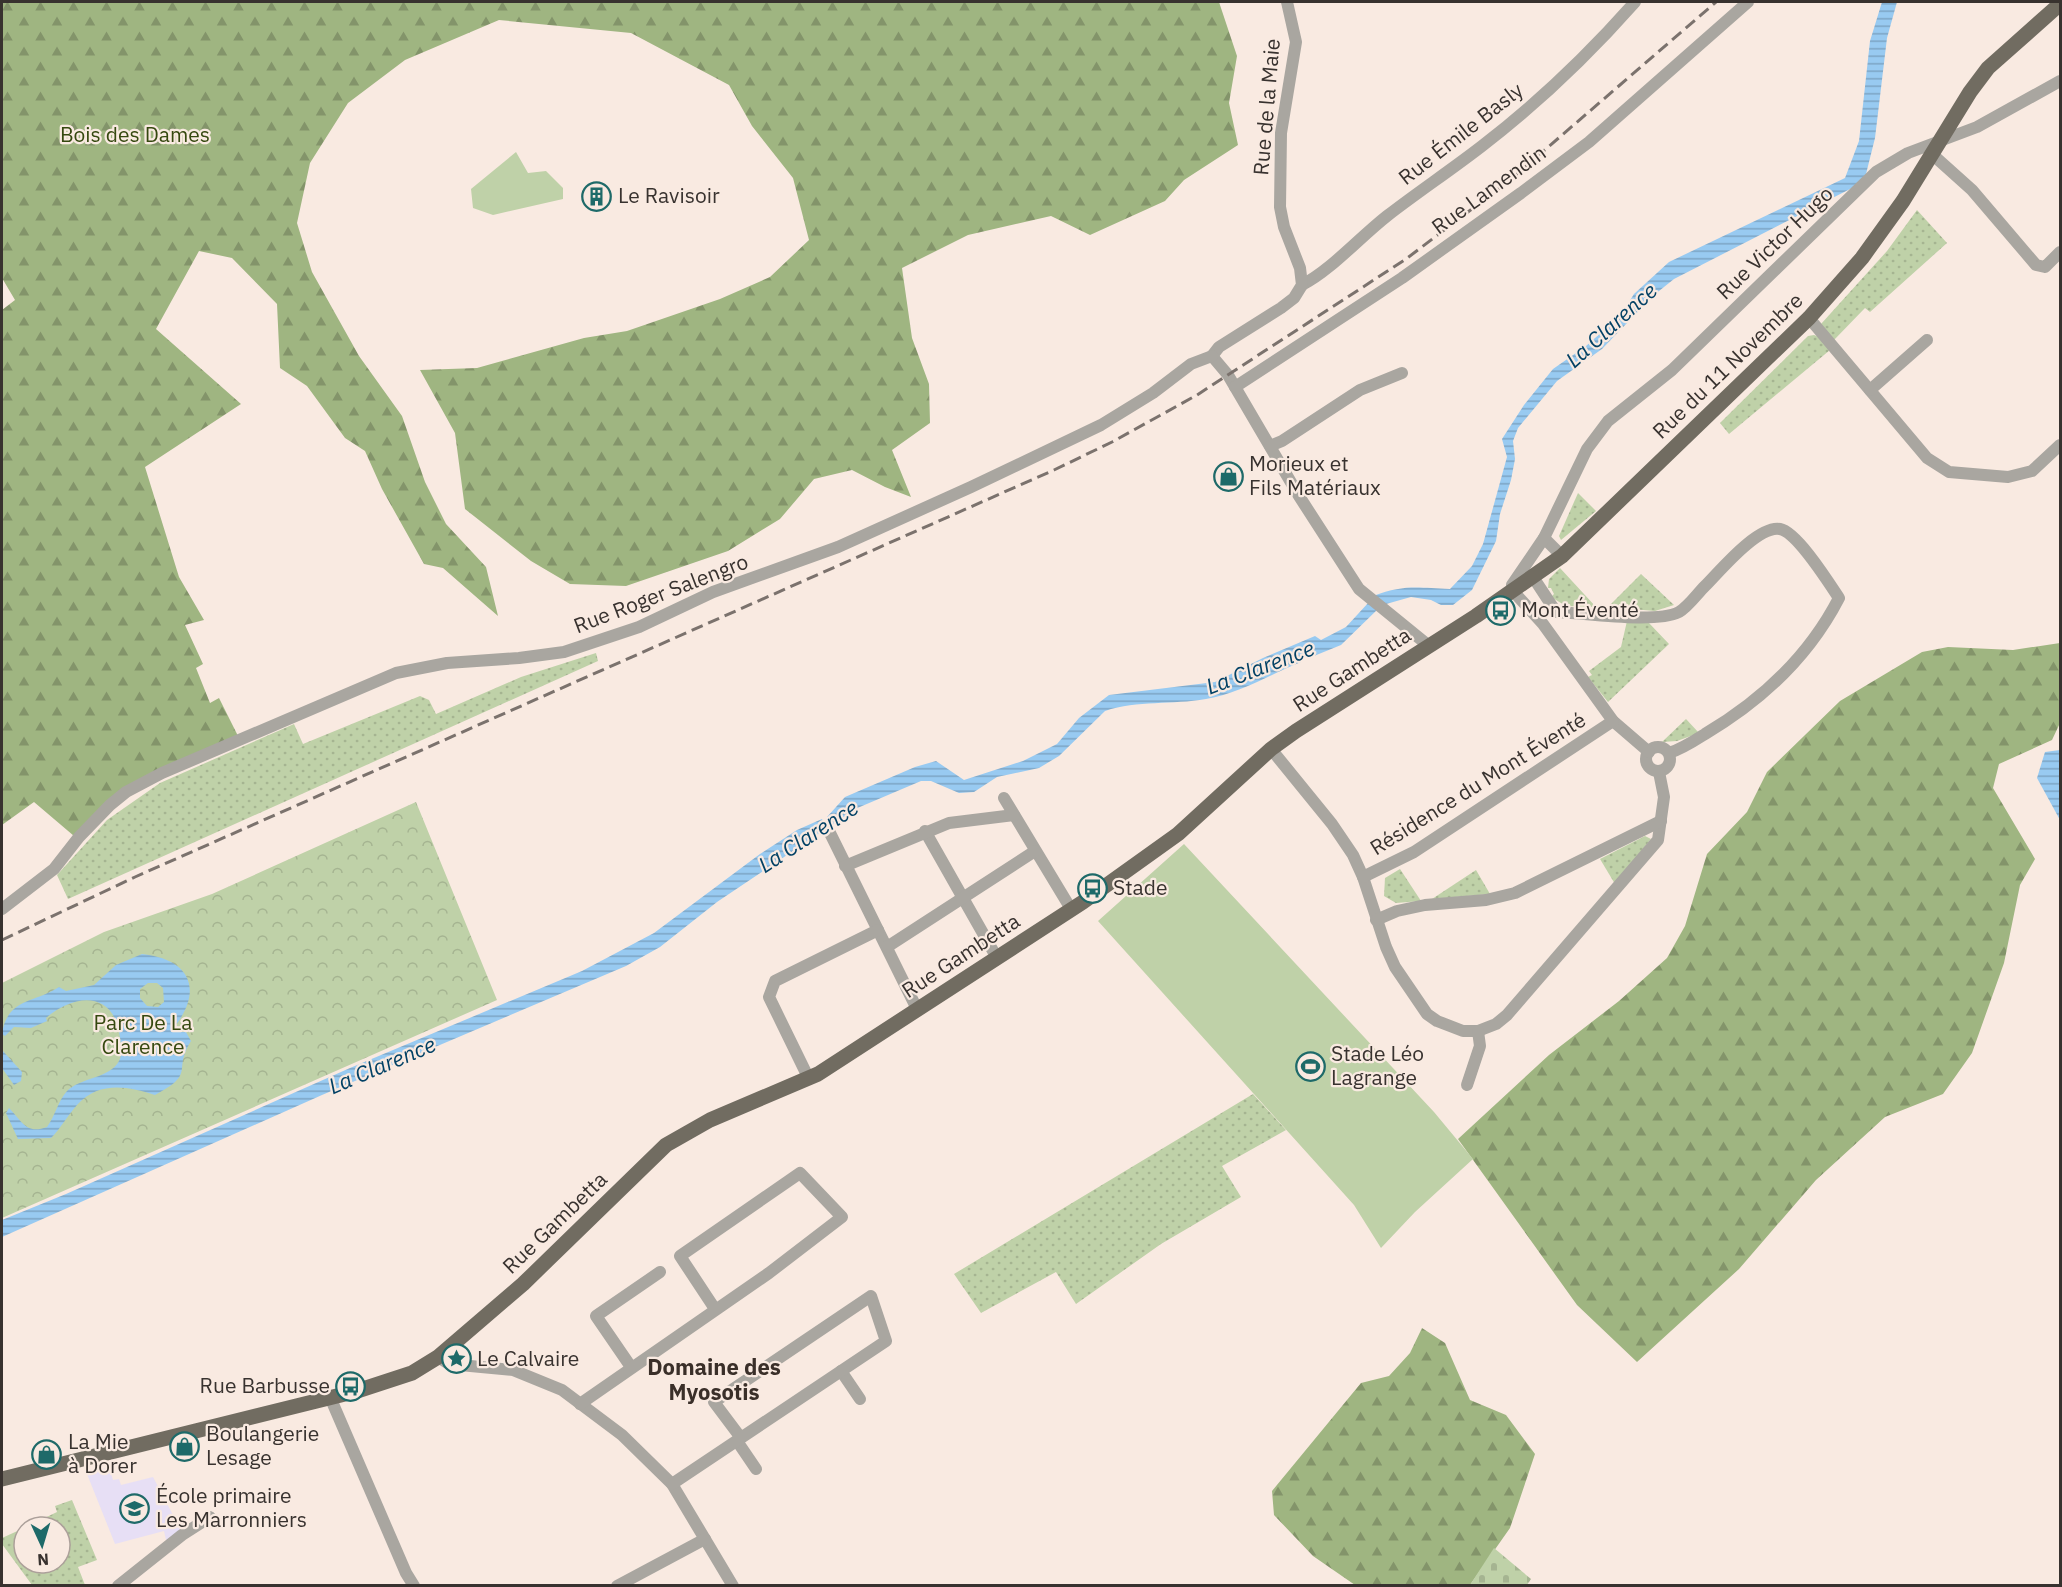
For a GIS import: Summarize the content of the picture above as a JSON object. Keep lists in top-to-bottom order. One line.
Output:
{"streets":{"main road":["Rue du 11 Novembre","Rue Gambetta"],"street":["Rue de la Maie","Rue Émile Basly","Rue Lamendin","Rue Victor Hugo","Rue Roger Salengro","Résidence du Mont Éventé"]},"crossings":[["Rue de la Maie","Rue Émile Basly"],["Rue Émile Basly","Rue Roger Salengro"],["Rue Victor Hugo","Rue du 11 Novembre"],["Rue Victor Hugo","Rue Gambetta"],["Rue Victor Hugo","Résidence du Mont Éventé"],["Rue du 11 Novembre","Rue Gambetta"],["Rue du 11 Novembre","Résidence du Mont Éventé"],["Rue Gambetta","Résidence du Mont Éventé"]],"districts":["Domaine des Myosotis"],"water":["La Clarence"],"parks":["Bois des Dames","Parc De La Clarence"],"places":{"building":["Le Ravisoir"],"shop":["Morieux et Fils Matériaux","Boulangerie Lesage","La Mie à Dorer"],"bus stop":["Mont Éventé","Stade","Rue Barbusse"],"sports":["Stade Léo Lagrange"],"place":["Le Calvaire"],"school or university":["École primaire Les Marronniers"]},"north":"bottom"}
